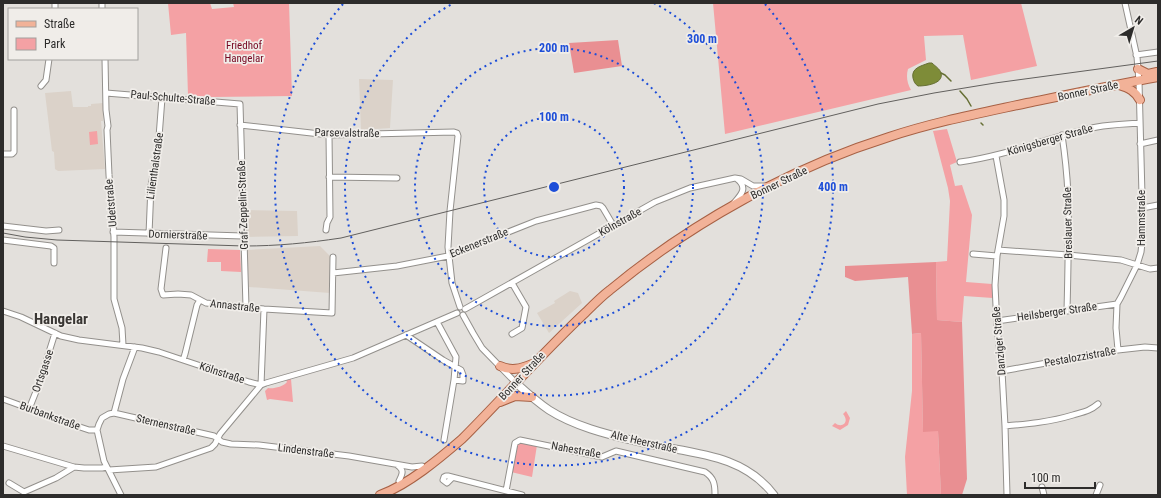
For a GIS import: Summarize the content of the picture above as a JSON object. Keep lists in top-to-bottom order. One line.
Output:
{"streets":{"main road":["Bonner Straße"],"street":["Paul-Schulte-Straße","Parsevalstraße","Königsberger Straße","Lilienthalstraße","Udetstraße","Graf-Zeppelin-Straße","Hammstraße","Kölnstraße","Breslauer Straße","Dornierstraße","Eckenerstraße","Annastraße","Heilsberger Straße","Danziger Straße","Pestalozzistraße","Ortsgasse","Burbankstraße","Sternenstraße","Alte Heerstraße","Nahestraße","Lindenstraße"]},"crossings":[["Bonner Straße","Hammstraße"],["Bonner Straße","Alte Heerstraße"],["Bonner Straße","Lindenstraße"],["Paul-Schulte-Straße","Lilienthalstraße"],["Paul-Schulte-Straße","Udetstraße"],["Paul-Schulte-Straße","Graf-Zeppelin-Straße"],["Parsevalstraße","Graf-Zeppelin-Straße"],["Parsevalstraße","Eckenerstraße"],["Königsberger Straße","Hammstraße"],["Königsberger Straße","Breslauer Straße"],["Königsberger Straße","Danziger Straße"],["Lilienthalstraße","Dornierstraße"],["Udetstraße","Kölnstraße"],["Udetstraße","Dornierstraße"],["Graf-Zeppelin-Straße","Dornierstraße"],["Graf-Zeppelin-Straße","Annastraße"],["Hammstraße","Heilsberger Straße"],["Hammstraße","Pestalozzistraße"],["Kölnstraße","Eckenerstraße"],["Kölnstraße","Ortsgasse"],["Breslauer Straße","Heilsberger Straße"],["Eckenerstraße","Annastraße"],["Heilsberger Straße","Danziger Straße"],["Danziger Straße","Pestalozzistraße"],["Ortsgasse","Burbankstraße"],["Sternenstraße","Lindenstraße"]],"districts":["Hangelar"],"parks":["Friedhof Hangelar"],"legend":["Straße","Park"],"scale_bar":"100 m","north":"top right","rings":["300 m","200 m","100 m","400 m"]}
